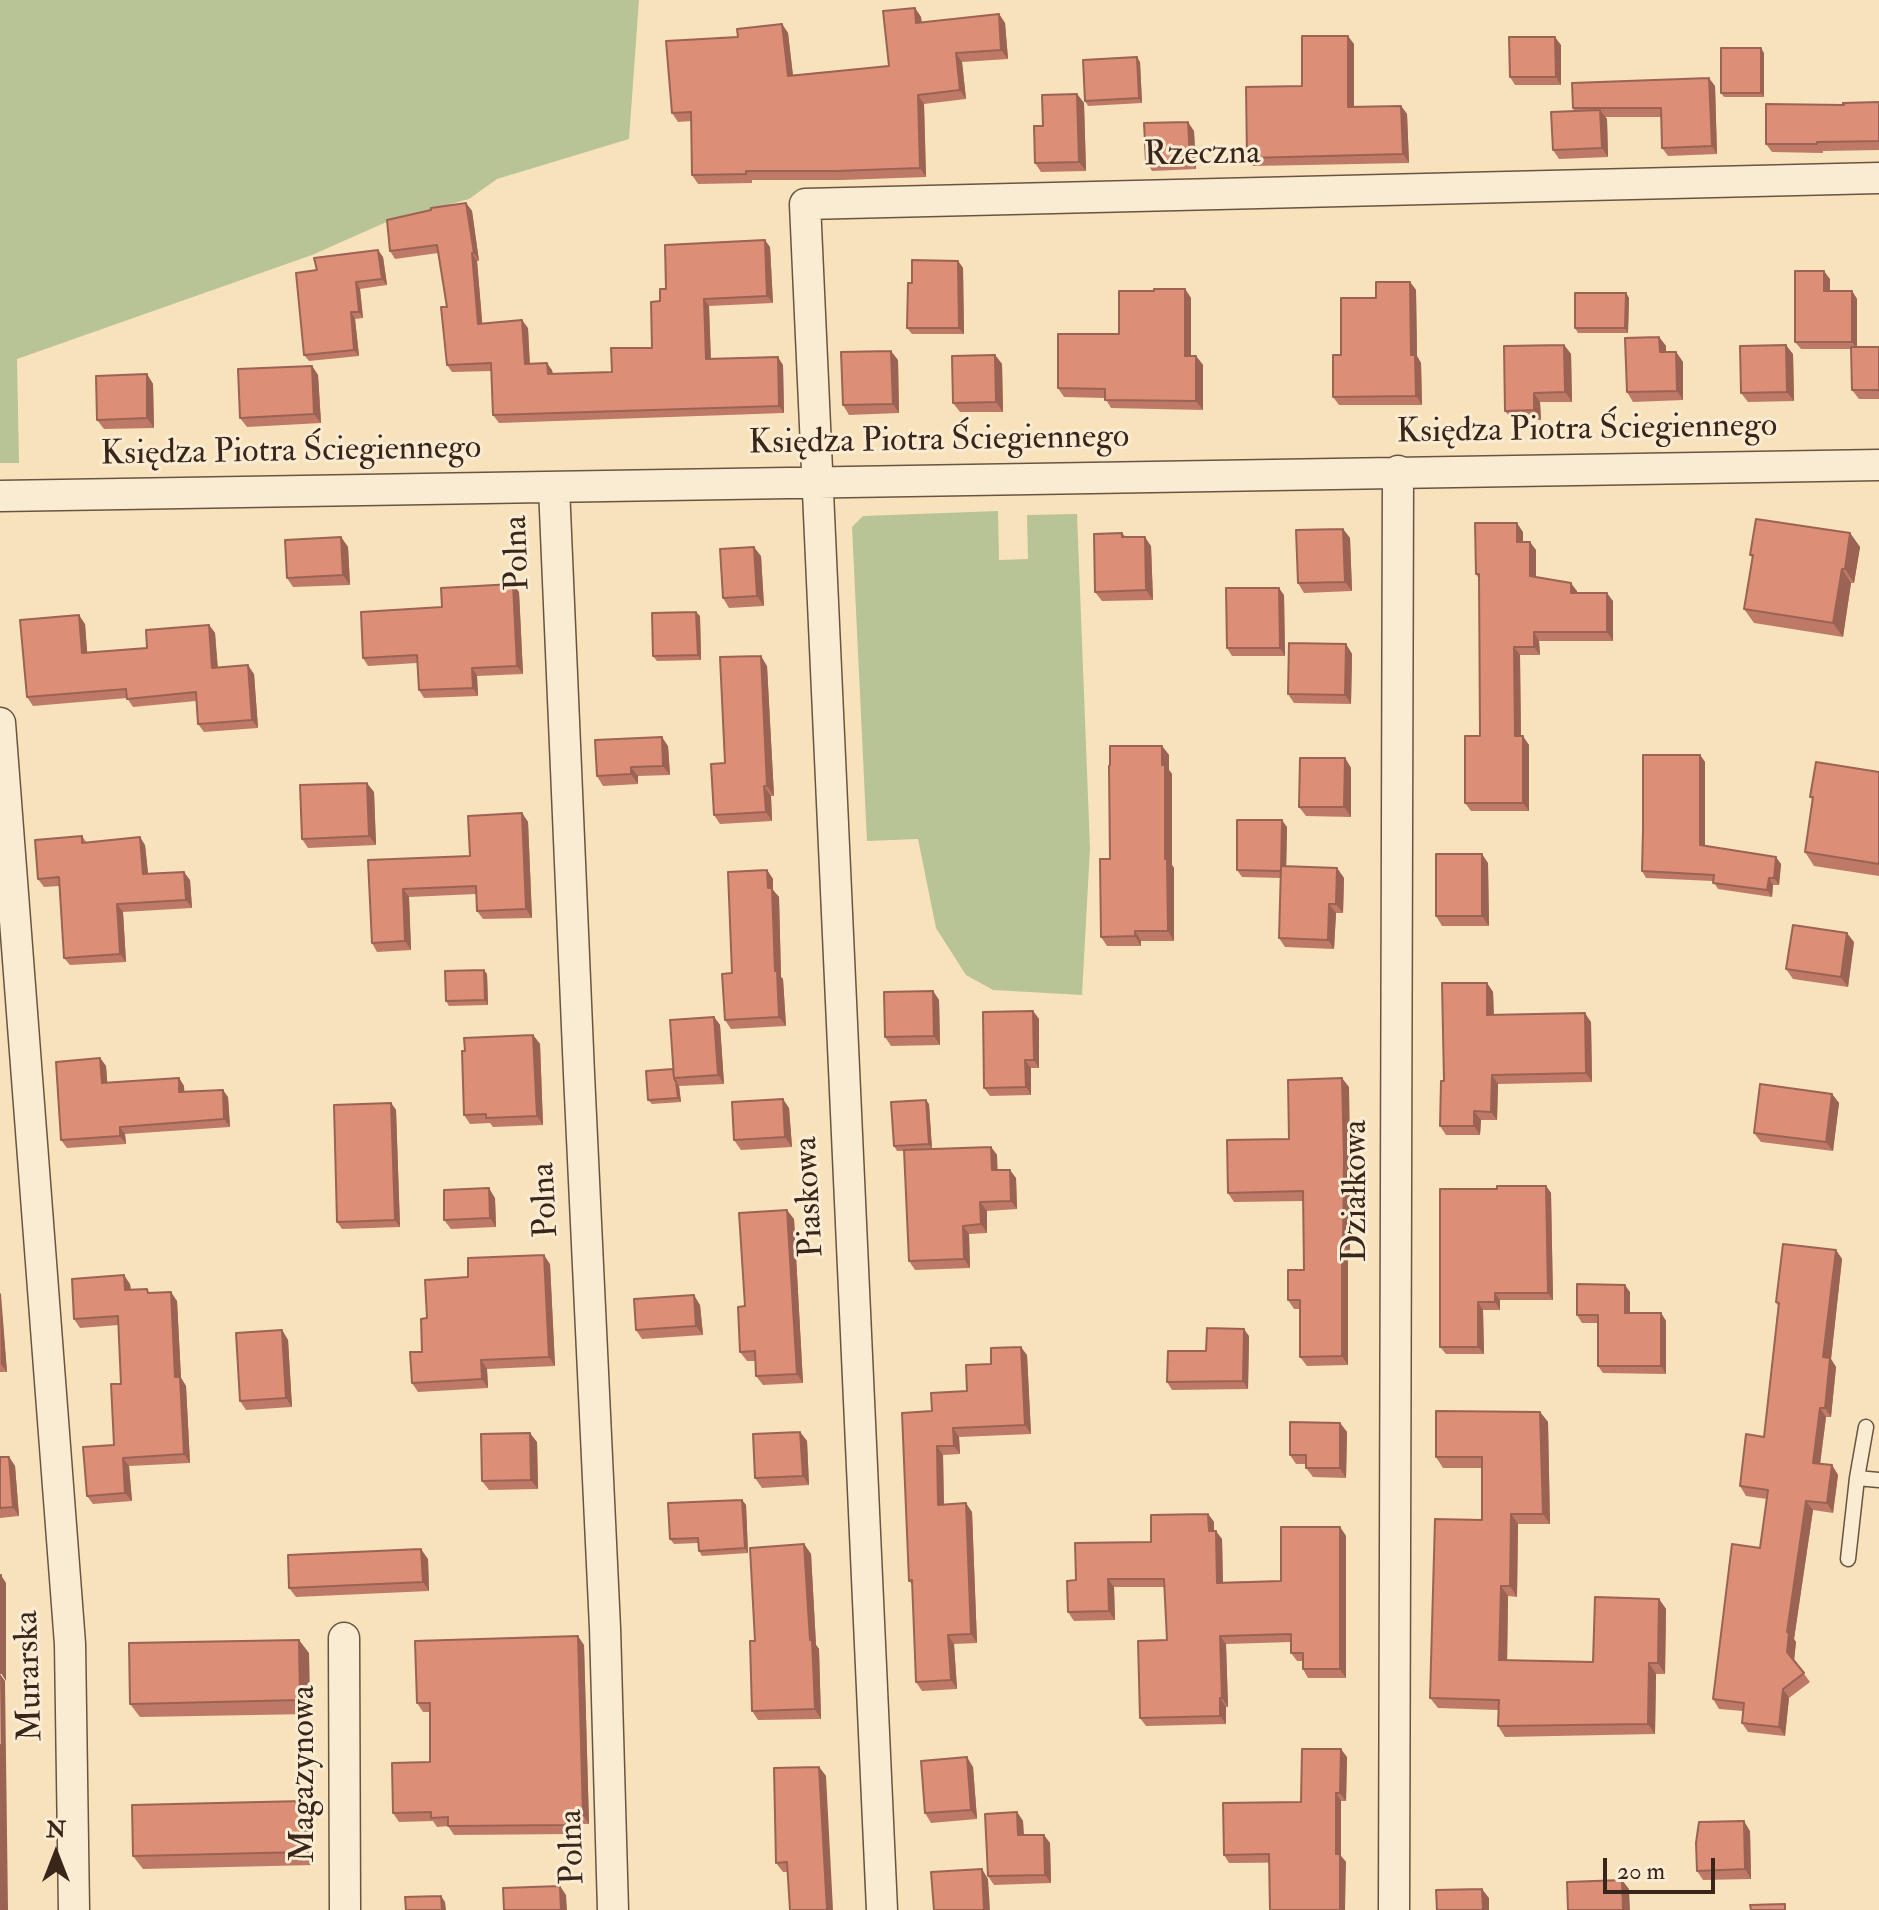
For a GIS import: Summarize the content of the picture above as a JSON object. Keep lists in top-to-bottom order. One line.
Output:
{"streets":{"street":["Rzeczna","Księdza Piotra Ściegiennego","Polna","Działkowa","Piaskowa","Murarska","Magazynowa"]},"crossings":[["Rzeczna","Księdza Piotra Ściegiennego"],["Rzeczna","Piaskowa"],["Księdza Piotra Ściegiennego","Polna"],["Księdza Piotra Ściegiennego","Działkowa"],["Księdza Piotra Ściegiennego","Piaskowa"]],"scale_bar":"20 m","north":"top"}
